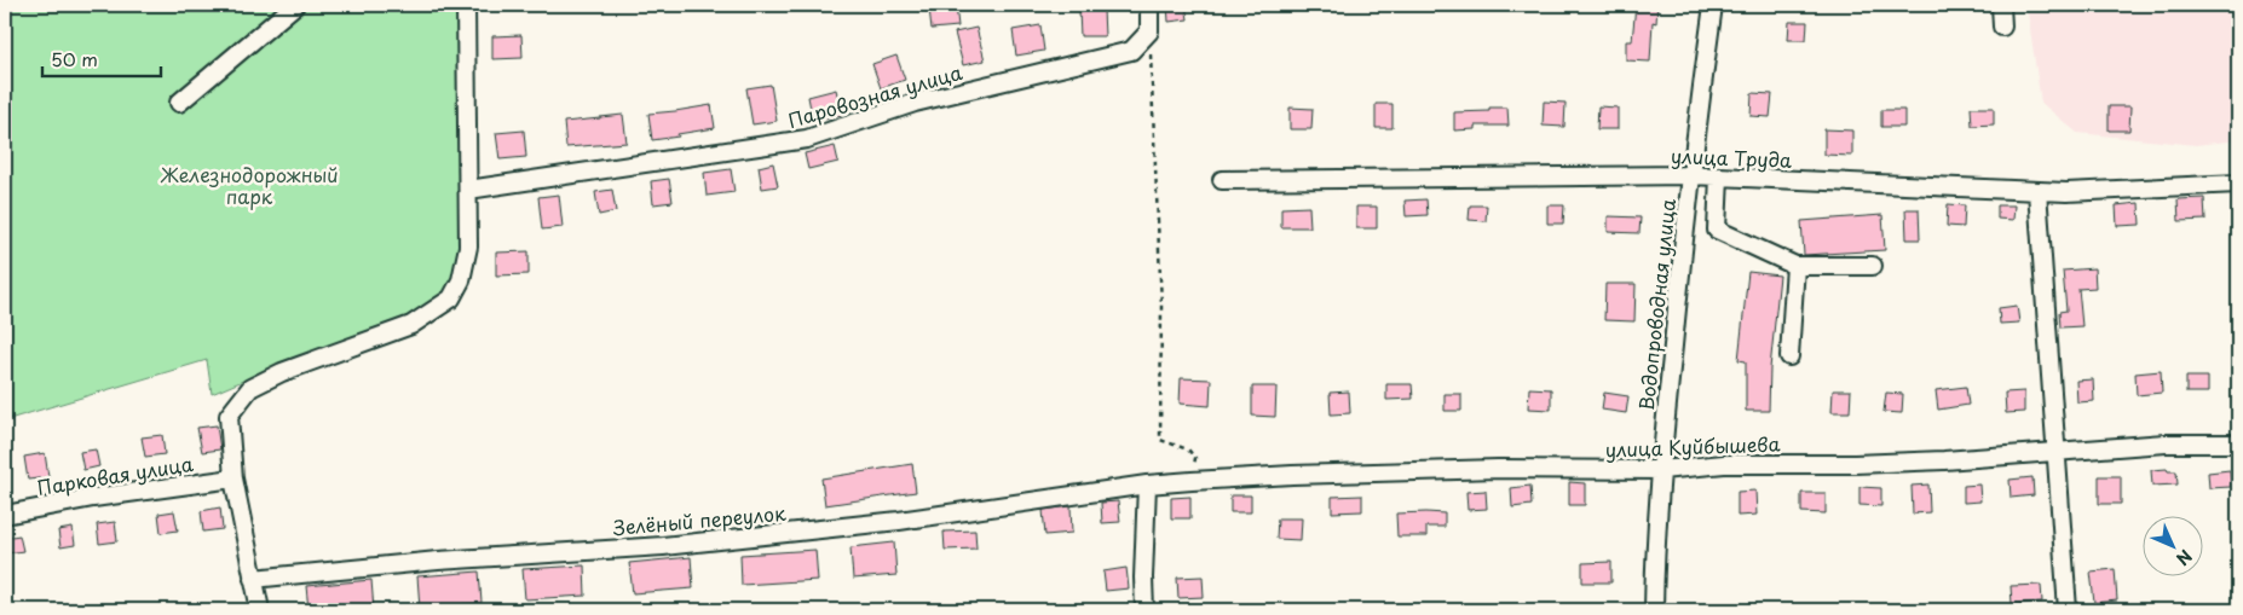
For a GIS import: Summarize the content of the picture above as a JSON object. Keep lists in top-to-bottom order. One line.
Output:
{"streets":{"street":["Паровозная улица","улица Труда","Водопроводная улица","улица Куйбышева","Парковая улица","Зелёный переулок"]},"crossings":[["улица Труда","Водопроводная улица"],["Водопроводная улица","улица Куйбышева"],["улица Куйбышева","Зелёный переулок"]],"parks":["Железнодорожный парк"],"scale_bar":"50 m","north":"bottom right"}
